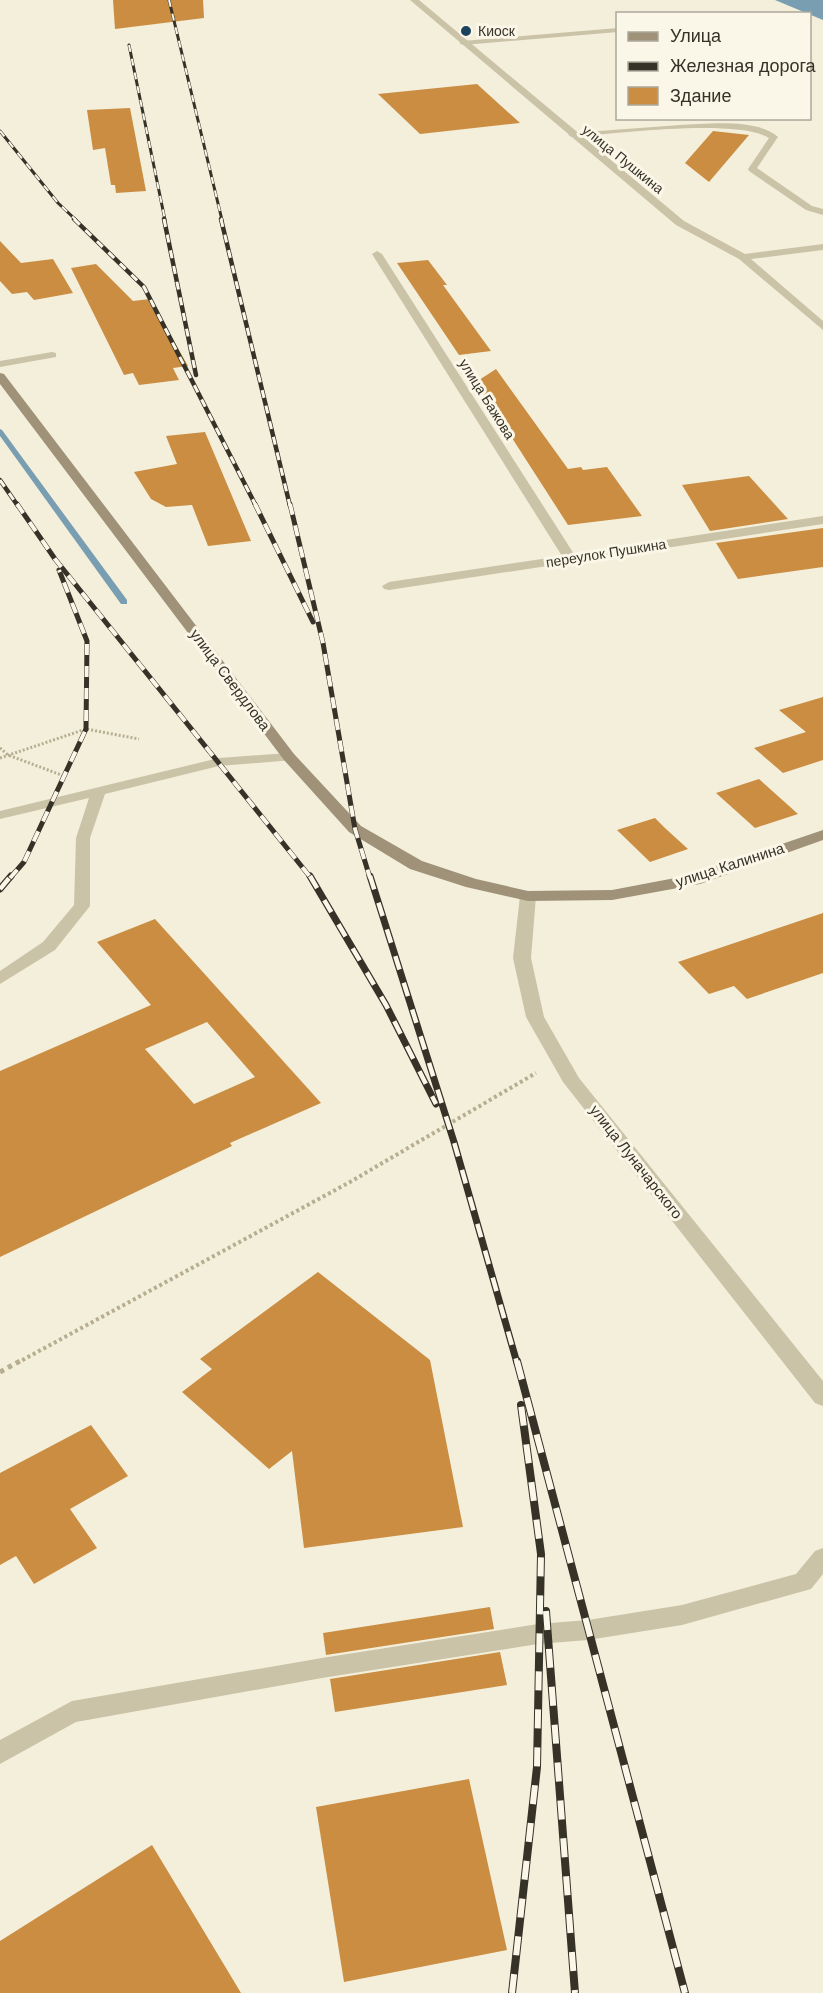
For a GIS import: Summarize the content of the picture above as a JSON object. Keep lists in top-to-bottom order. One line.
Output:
{"streets":{"main road":["улица Свердлова","улица Калинина"],"street":["улица Пушкина","улица Бажова","переулок Пушкина","улица Луначарского"]},"crossings":[["улица Бажова","переулок Пушкина"],["улица Свердлова","улица Калинина"],["улица Свердлова","улица Луначарского"],["улица Калинина","улица Луначарского"]],"places":["Киоск"],"legend":["Улица","Железная дорога","Здание"]}
